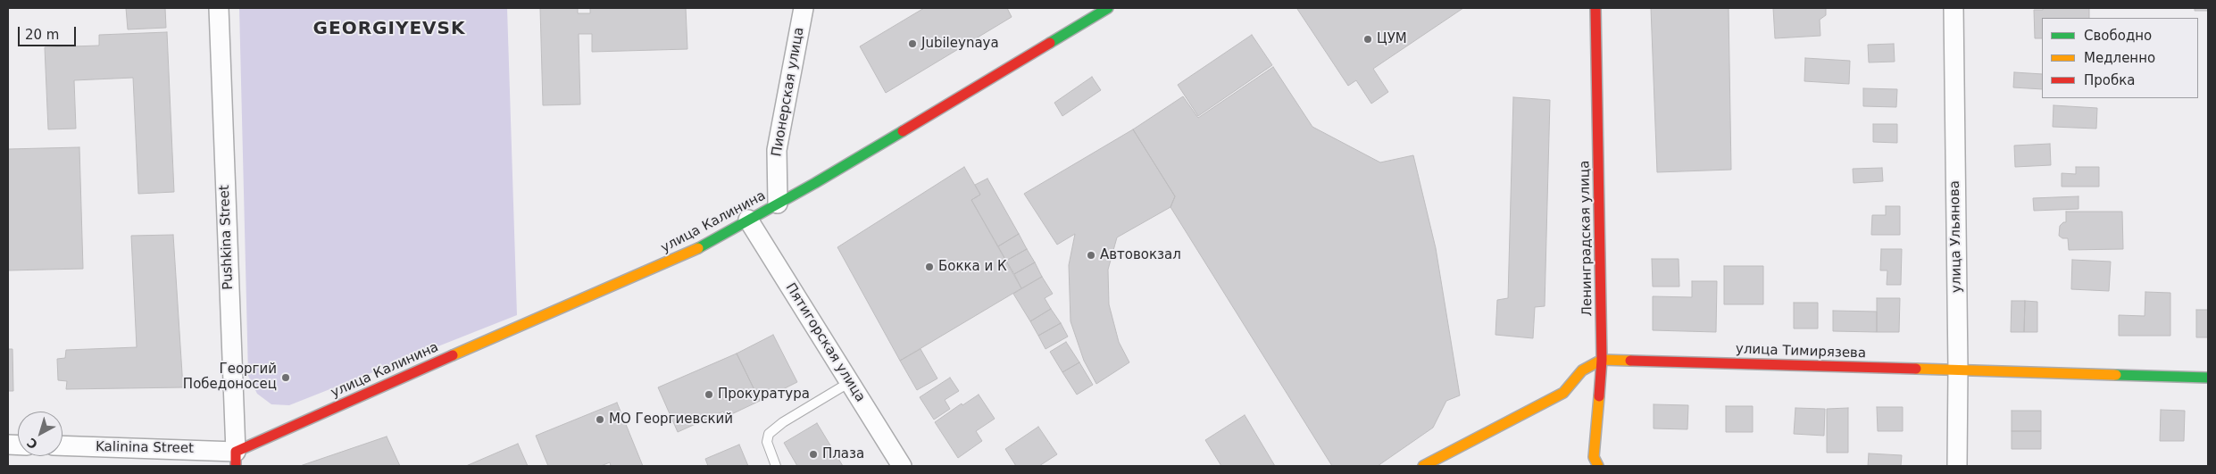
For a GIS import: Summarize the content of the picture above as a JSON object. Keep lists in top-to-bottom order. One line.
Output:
{"streets":{"street":["Пионерская улица","улица Калинина","улица Ульянова","Pushkina Street","Ленинградская улица","Пятигорская улица","улица Тимирязева","Kalinina Street"]},"crossings":[["Пионерская улица","улица Калинина"],["улица Калинина","Pushkina Street"],["улица Калинина","Пятигорская улица"],["улица Калинина","Kalinina Street"],["улица Ульянова","улица Тимирязева"],["Pushkina Street","Kalinina Street"],["Ленинградская улица","улица Тимирязева"]],"districts":["GEORGIYEVSK"],"places":["ЦУМ","Jubileynaya","Автовокзал","Бокка и К","Георгий Победоносец","Прокуратура","МО Георгиевский","Плаза"],"legend":["Свободно","Медленно","Пробка"],"scale_bar":"20 m","north":"bottom left"}
